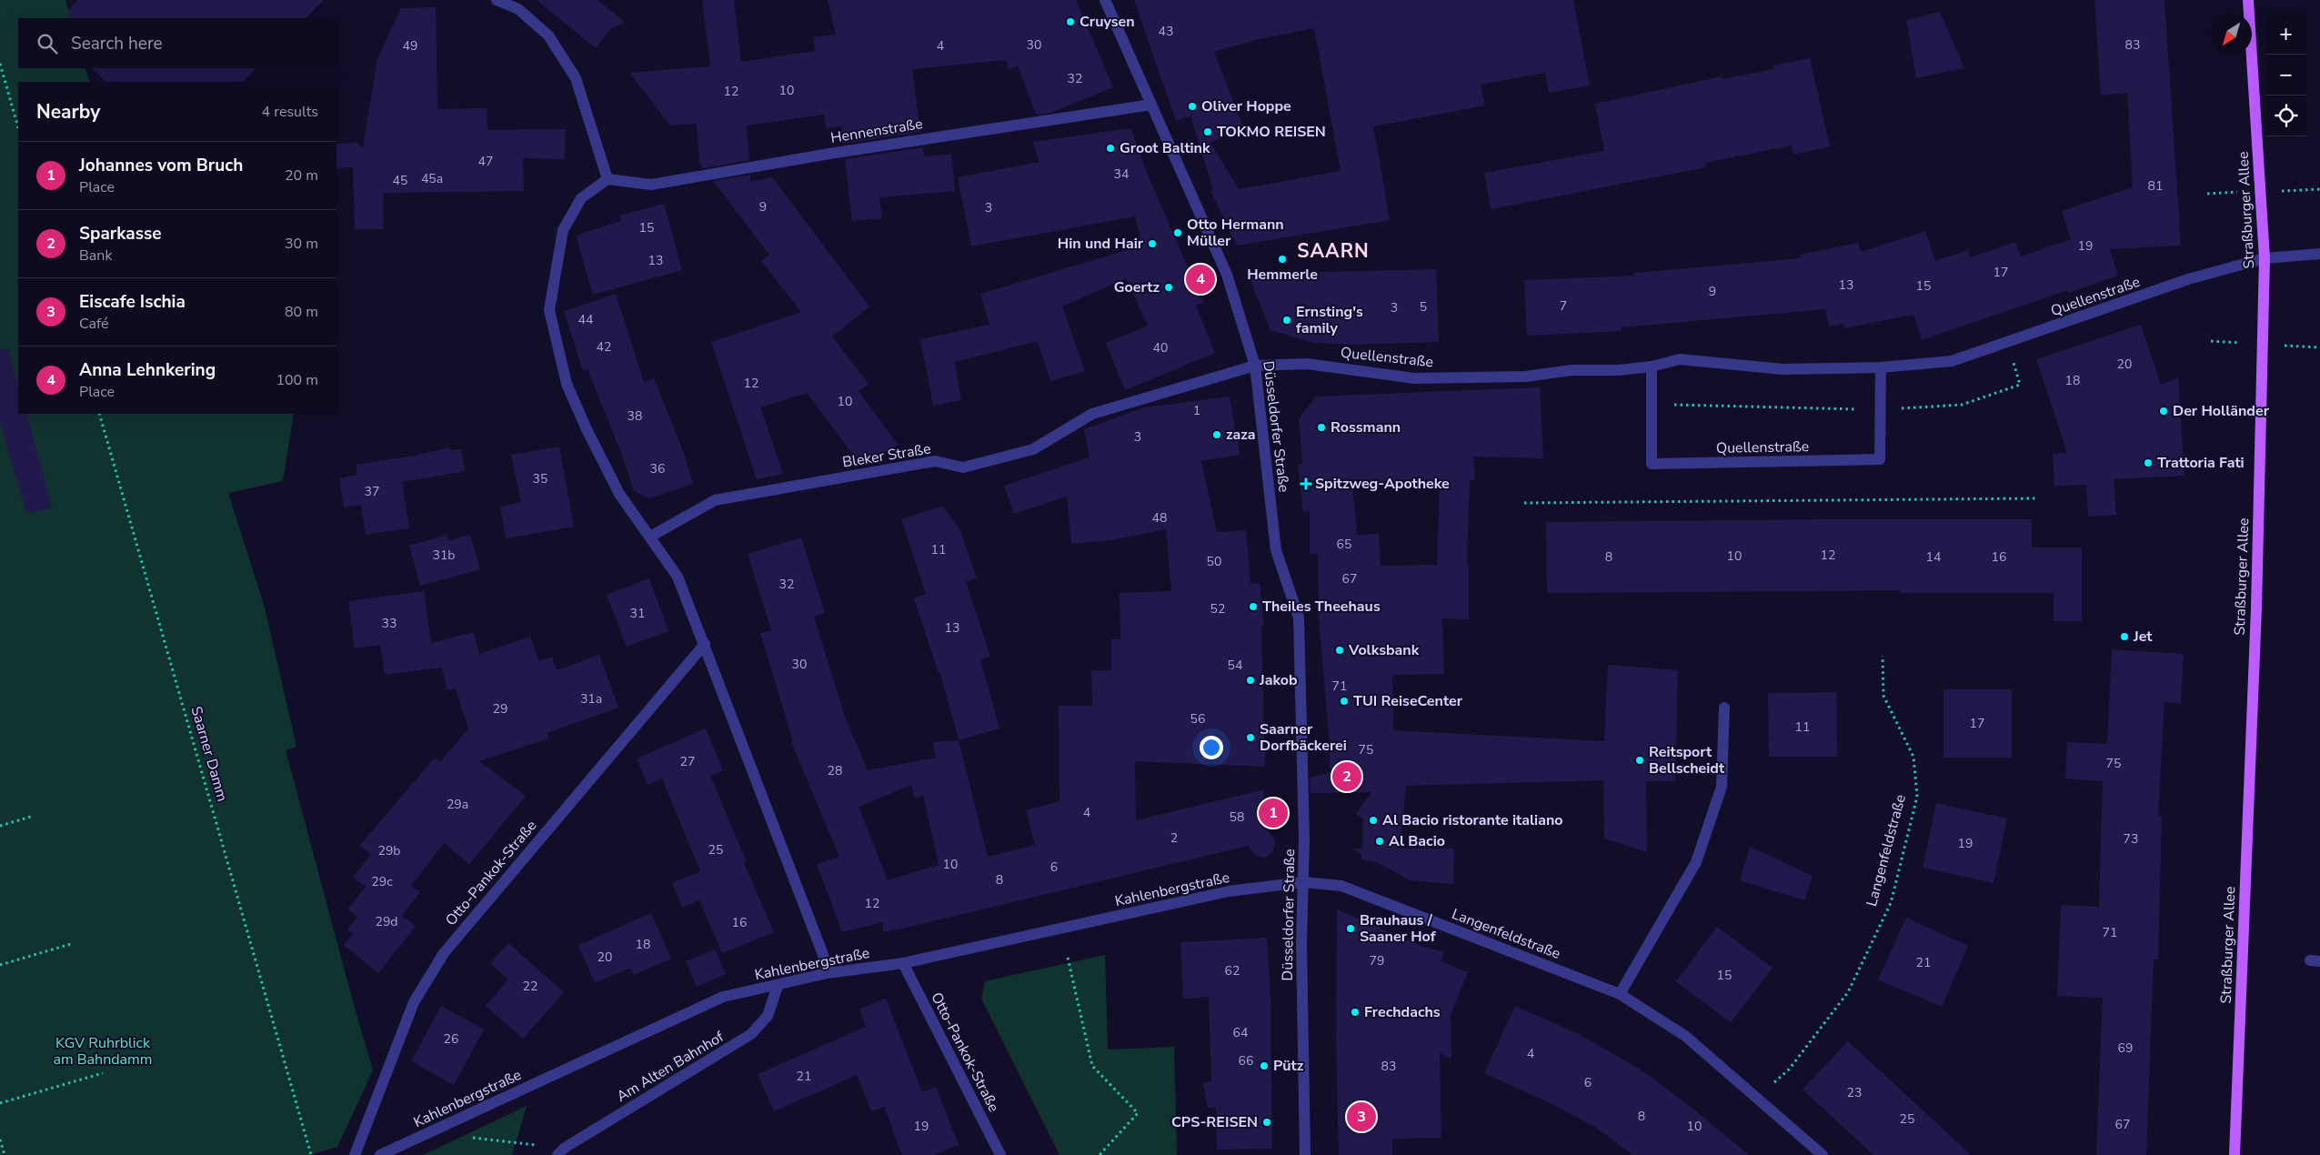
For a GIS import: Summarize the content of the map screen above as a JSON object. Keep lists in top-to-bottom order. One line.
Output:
{"streets":{"main road":["Straßburger Allee"],"street":["Hennenstraße","Quellenstraße","Düsseldorfer Straße","Bleker Straße","Langenfeldstraße","Otto-Pankok-Straße","Kahlenbergstraße","Am Alten Bahnhof"],"path":["Saarner Damm"]},"crossings":[["Hennenstraße","Düsseldorfer Straße"],["Straßburger Allee","Quellenstraße"],["Quellenstraße","Düsseldorfer Straße"],["Quellenstraße","Bleker Straße"],["Düsseldorfer Straße","Bleker Straße"],["Düsseldorfer Straße","Langenfeldstraße"],["Düsseldorfer Straße","Kahlenbergstraße"],["Langenfeldstraße","Kahlenbergstraße"],["Otto-Pankok-Straße","Kahlenbergstraße"],["Kahlenbergstraße","Am Alten Bahnhof"]],"districts":["SAARN"],"parks":["KGV Ruhrblick am Bahndamm"],"places":{"other":["Cruysen","Oliver Hoppe","TOKMO REISEN","Groot Baltink","Otto Hermann Müller","Hin und Hair","Hemmerle","Goertz","Ernsting's family","Der Holländer","Rossmann","zaza","Trattoria Fati","Theiles Theehaus","Jet","Volksbank","Jakob","TUI ReiseCenter","Saarner Dorfbäckerei","Reitsport Bellscheidt","Al Bacio ristorante italiano","Al Bacio","Brauhaus / Saaner Hof","Frechdachs","Pütz","CPS-REISEN"],"health":["Spitzweg-Apotheke"]},"house_numbers":["43","30","83","49","4","32","10","12","47","34","45a","45","81","9","3","15","19","13","17","13","15","9","7","5","3","44","42","40","20","18","12","10","1","38","3","36","35","37","48","65","11","31b","12","10","8","14","16","50","67","32","52","31","33","13","30","54","71","31a","29","56","17","11","75","27","75","28","29a","4","58","2","73","19","25","29b","10","6","8","29c","12","29d","16","71","18","20","79","21","62","15","22","64","26","69","4","66","83","21","6","23","8","25","67","19","10"],"north":"bottom left","page":{"map_buttons":["+","−"],"search":"Search here","heading":["Nearby","4 results"],"list":[{"mark":"1","name":"Johannes vom Bruch","note":"Place","value":"20 m"},{"mark":"2","name":"Sparkasse","note":"Bank","value":"30 m"},{"mark":"3","name":"Eiscafe Ischia","note":"Café","value":"80 m"},{"mark":"4","name":"Anna Lehnkering","note":"Place","value":"100 m"}],"pins":["4","2","1","3"]}}
